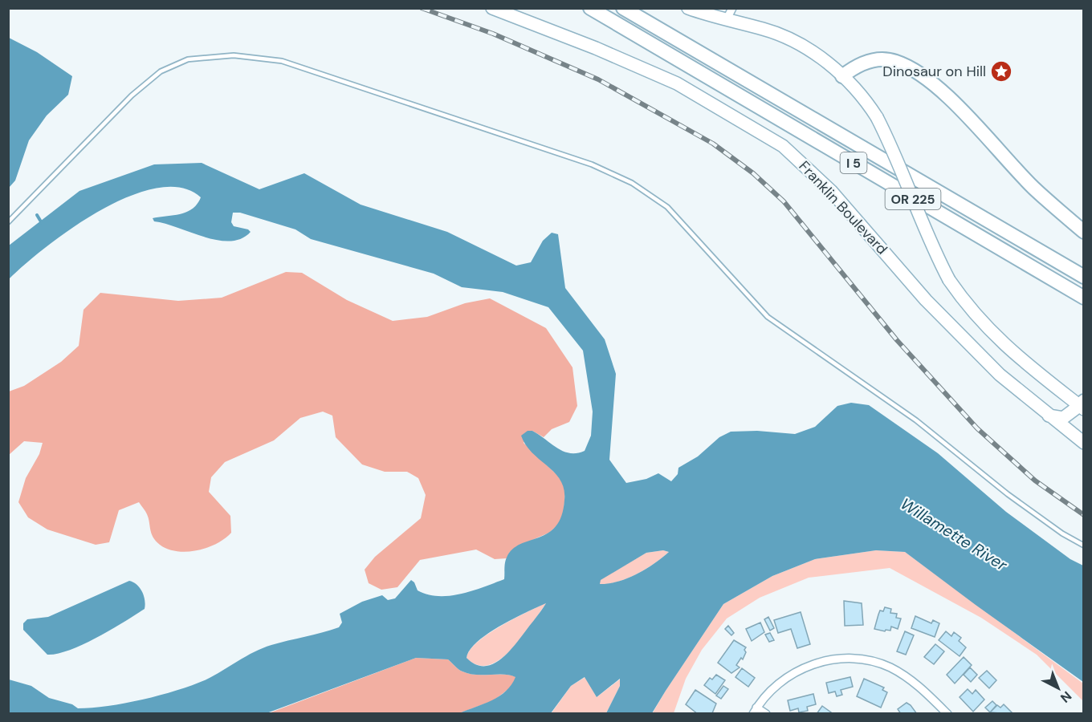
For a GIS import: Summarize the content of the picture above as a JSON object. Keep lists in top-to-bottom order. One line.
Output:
{"streets":{"highway":["I 5"],"main road":["OR 225","Franklin Boulevard"]},"water":["Willamette River"],"places":{"place":["Dinosaur on Hill"]},"north":"bottom right"}
